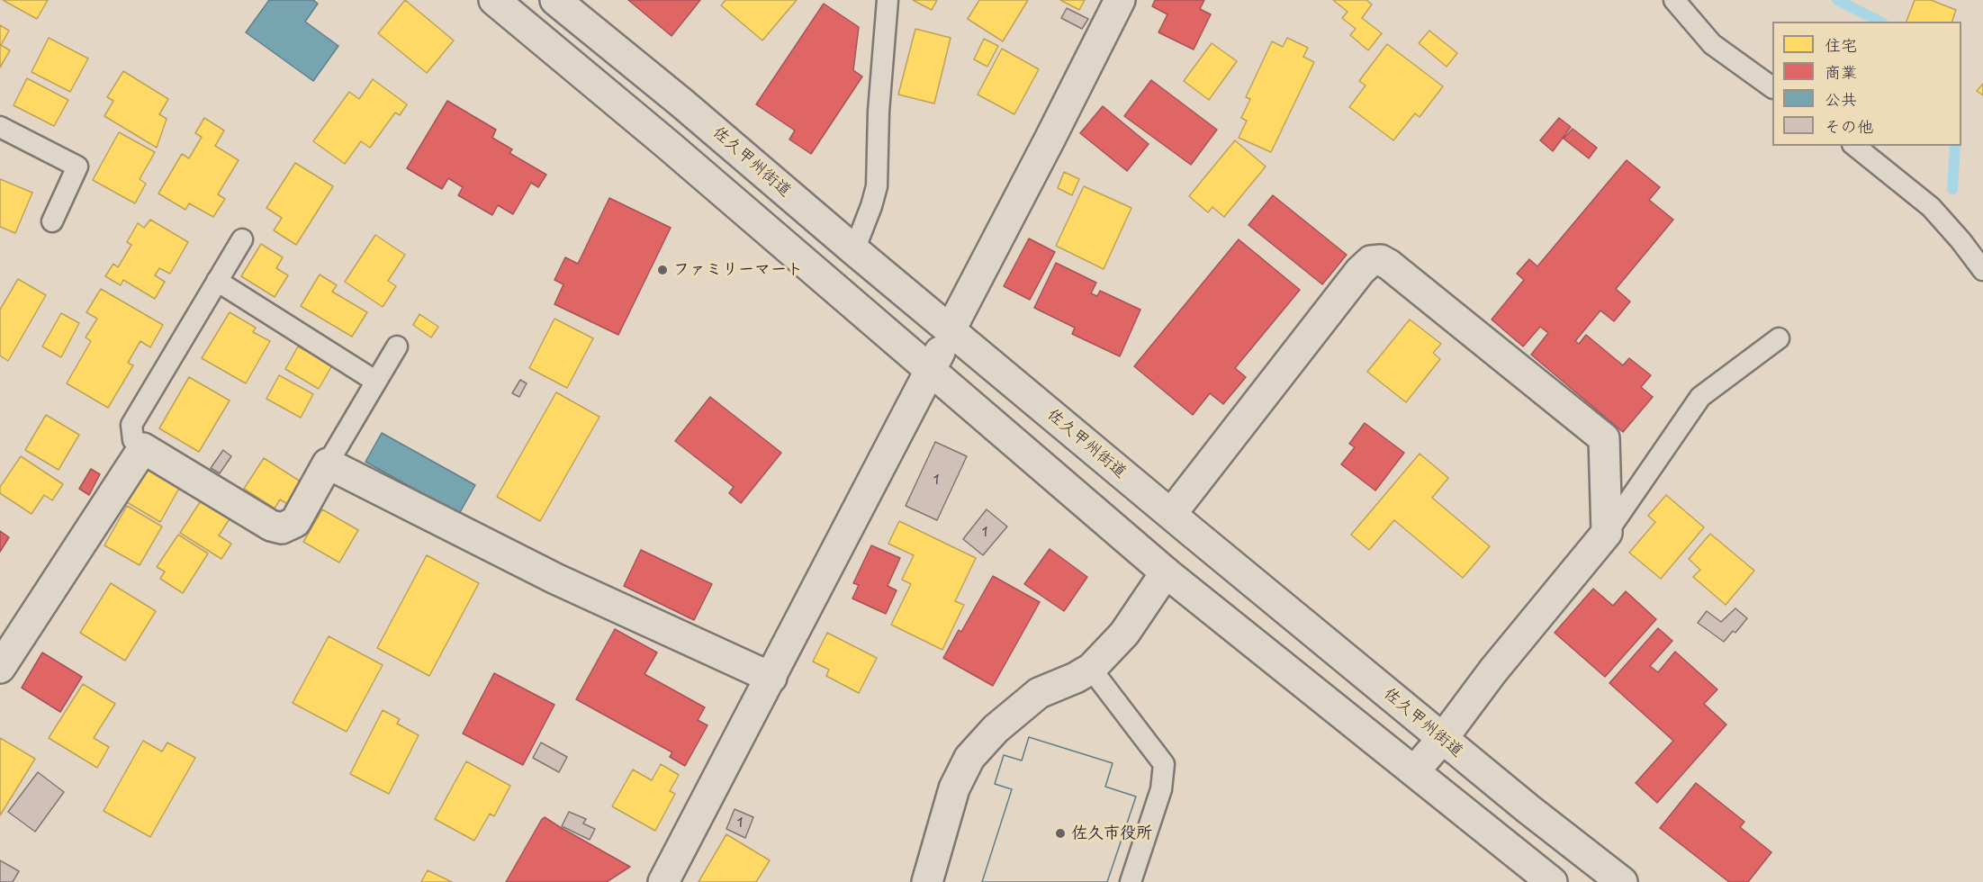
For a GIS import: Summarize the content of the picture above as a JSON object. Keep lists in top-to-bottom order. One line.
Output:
{"streets":{"street":["佐久甲州街道"]},"places":["ファミリーマート","佐久市役所"],"house_numbers":["1","1","1"],"legend":["住宅","商業","公共","その他"]}
